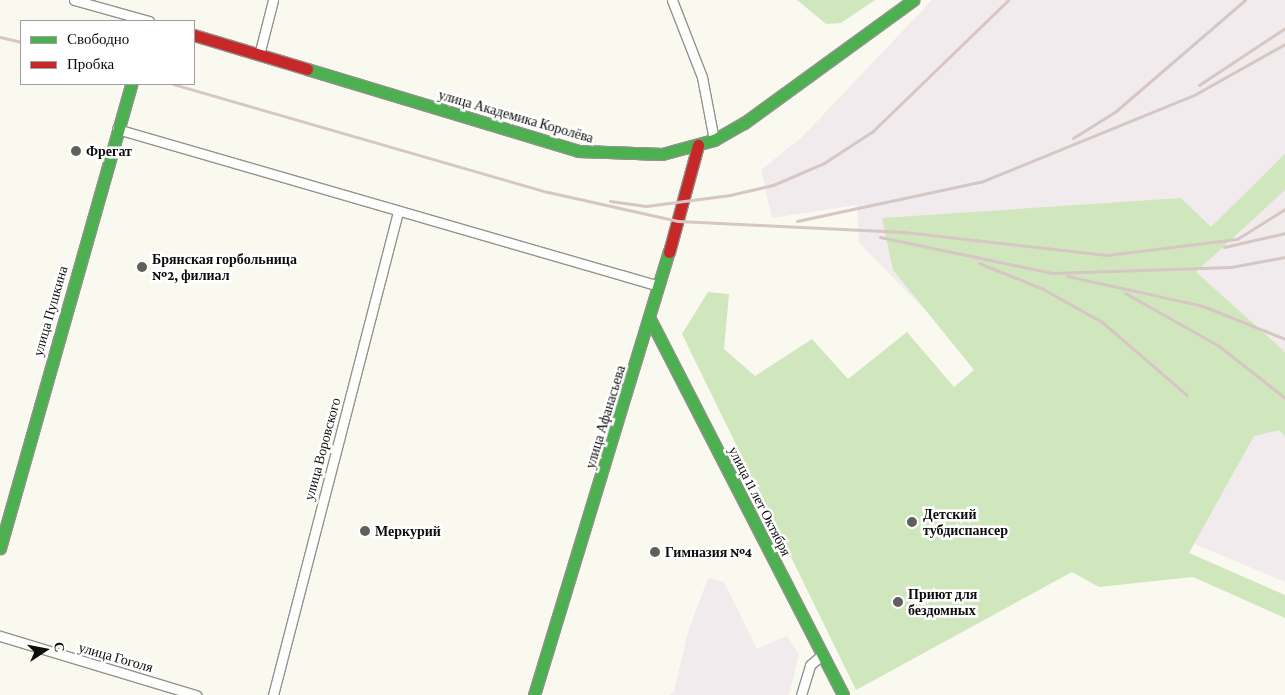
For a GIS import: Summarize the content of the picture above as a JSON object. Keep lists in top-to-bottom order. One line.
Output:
{"streets":{"main road":["улица Академика Королёва","улица Пушкина","улица Афанасьева","улица 11 лет Октября"],"street":["улица Воровского","улица Гоголя"]},"crossings":[["улица Академика Королёва","улица Афанасьева"],["улица Афанасьева","улица 11 лет Октября"]],"places":["Фрегат","Брянская горбольница №2, филиал","Детский тубдиспансер","Меркурий","Гимназия №4","Приют для бездомных"],"legend":["Свободно","Пробка"],"north":"right"}
